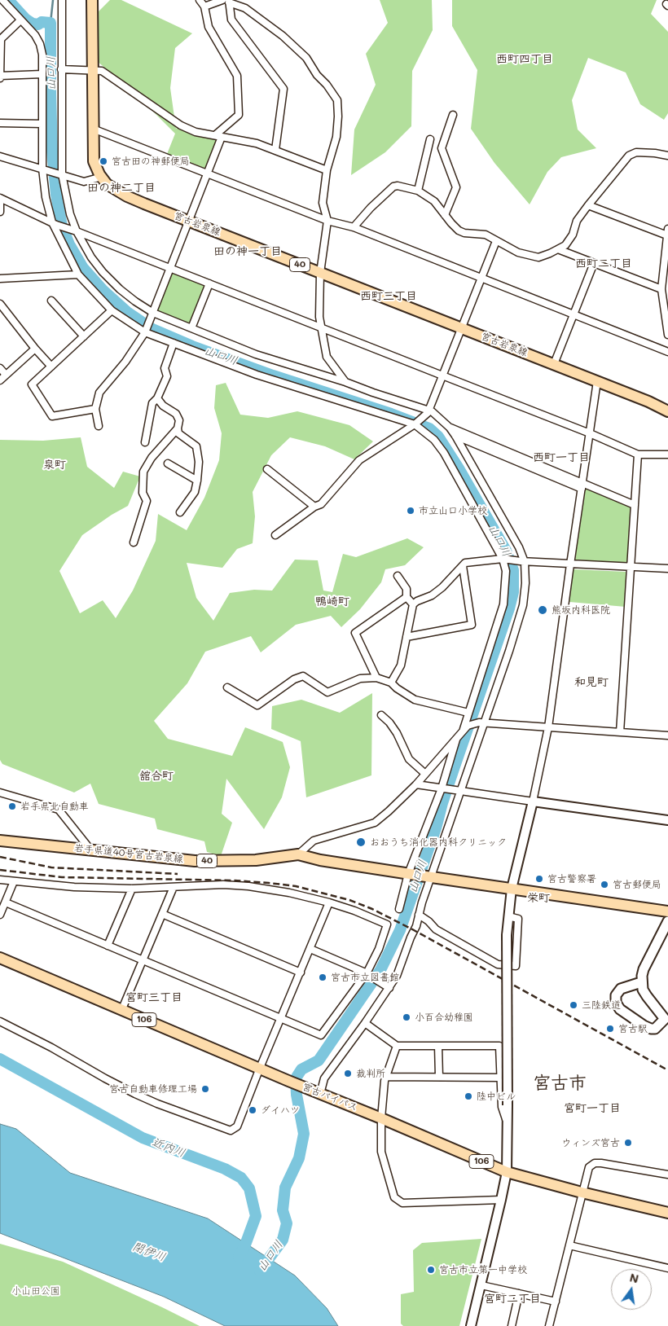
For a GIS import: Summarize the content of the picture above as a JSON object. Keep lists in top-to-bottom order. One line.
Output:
{"streets":{"main road":["宮古岩泉線","40","岩手県道40号宮古岩泉線","106","宮古バイパス"]},"districts":["西町四丁目","田の神二丁目","田の神一丁目","西町二丁目","西町三丁目","西町一丁目","泉町","鴨崎町","和見町","舘合町","栄町","宮町三丁目","宮古市","宮町一丁目","宮町二丁目"],"water":["山口川","近内川","閉伊川"],"parks":["小山田公園"],"places":["宮古田の神郵便局","市立山口小学校","熊坂内科医院","岩手県北自動車","おおうち消化器内科クリニック","宮古警察署","宮古郵便局","宮古市立図書館","三陸鉄道","小百合幼稚園","宮古駅","裁判所","宮古自動車修理工場","陸中ビル","ダイハツ","ウィンズ宮古","宮古市立第一中学校"],"north":"top"}
